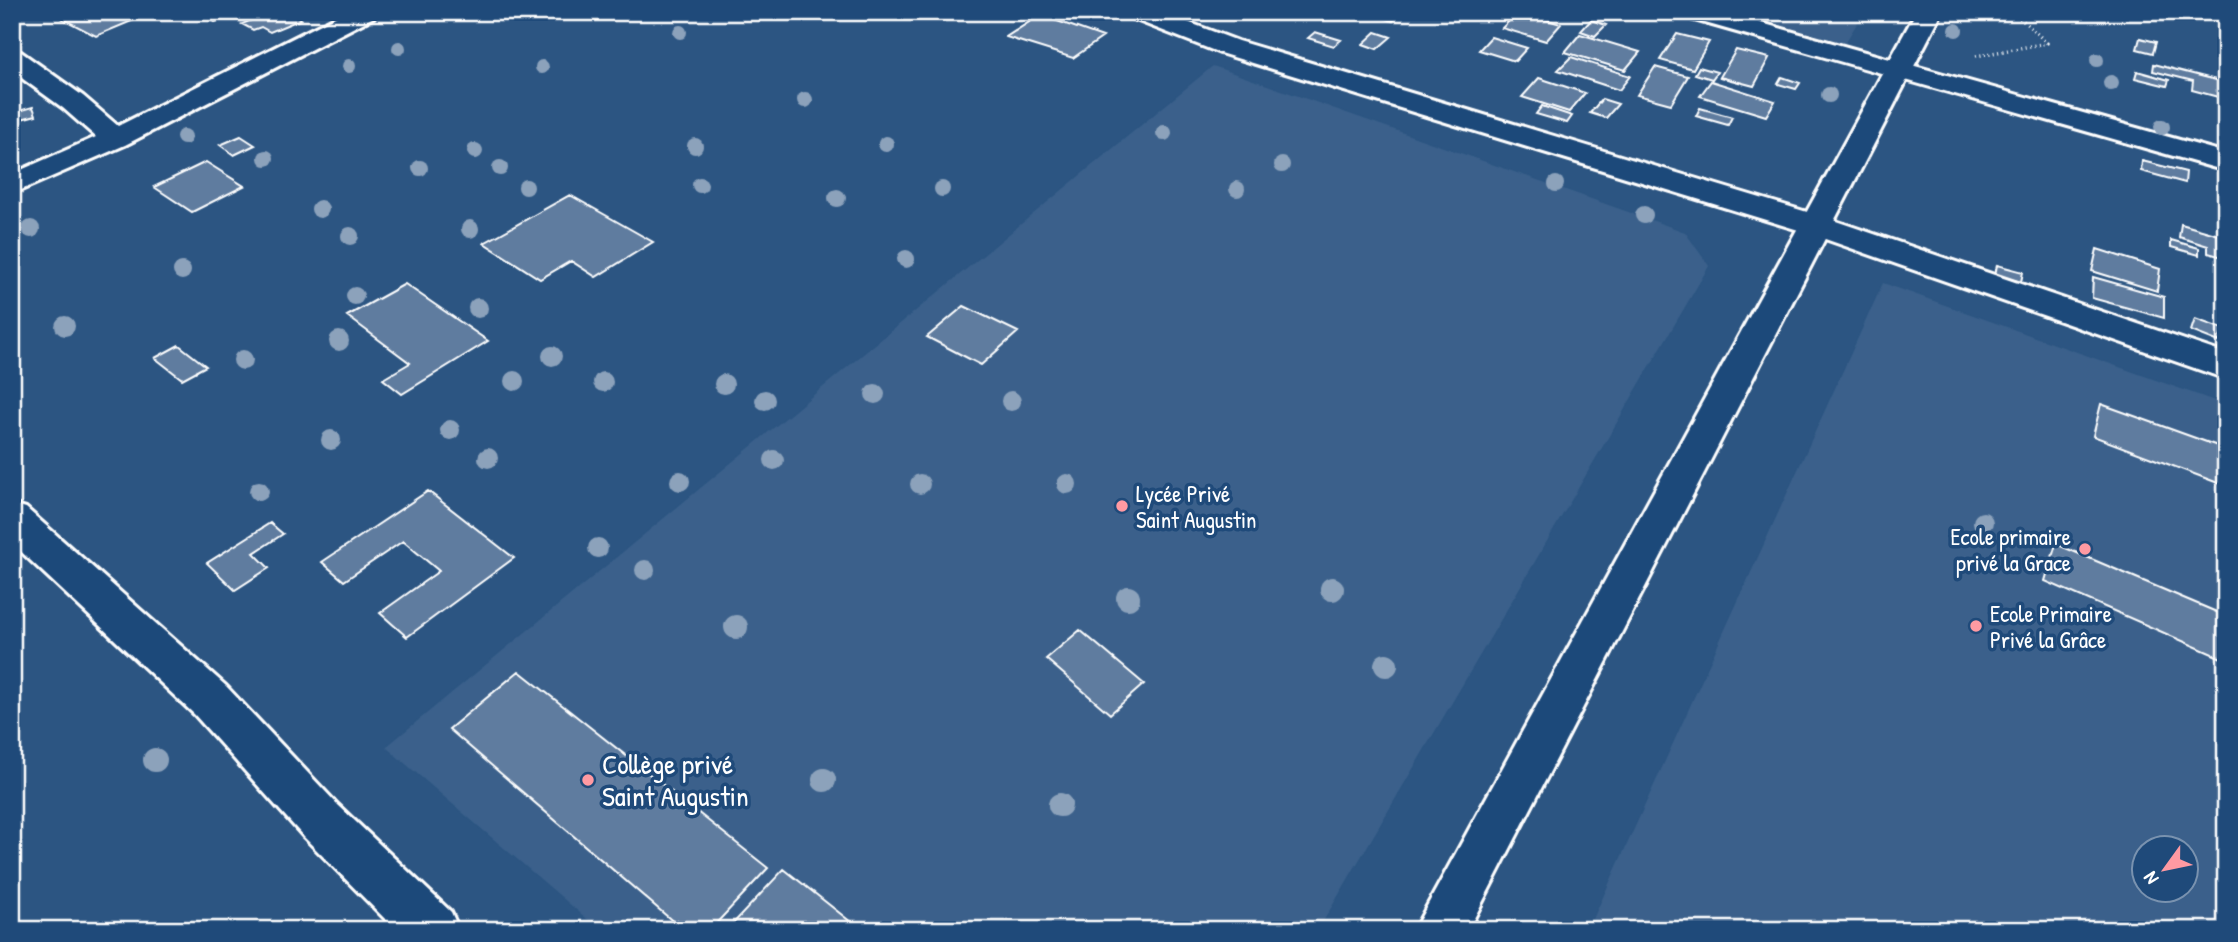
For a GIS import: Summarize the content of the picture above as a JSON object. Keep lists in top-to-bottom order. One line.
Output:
{"places":["Lycée Privé Saint Augustin","Ecole primaire privé la Grace","Ecole Primaire Privé la Grâce","Collège privé Saint Augustin"],"north":"bottom left"}
